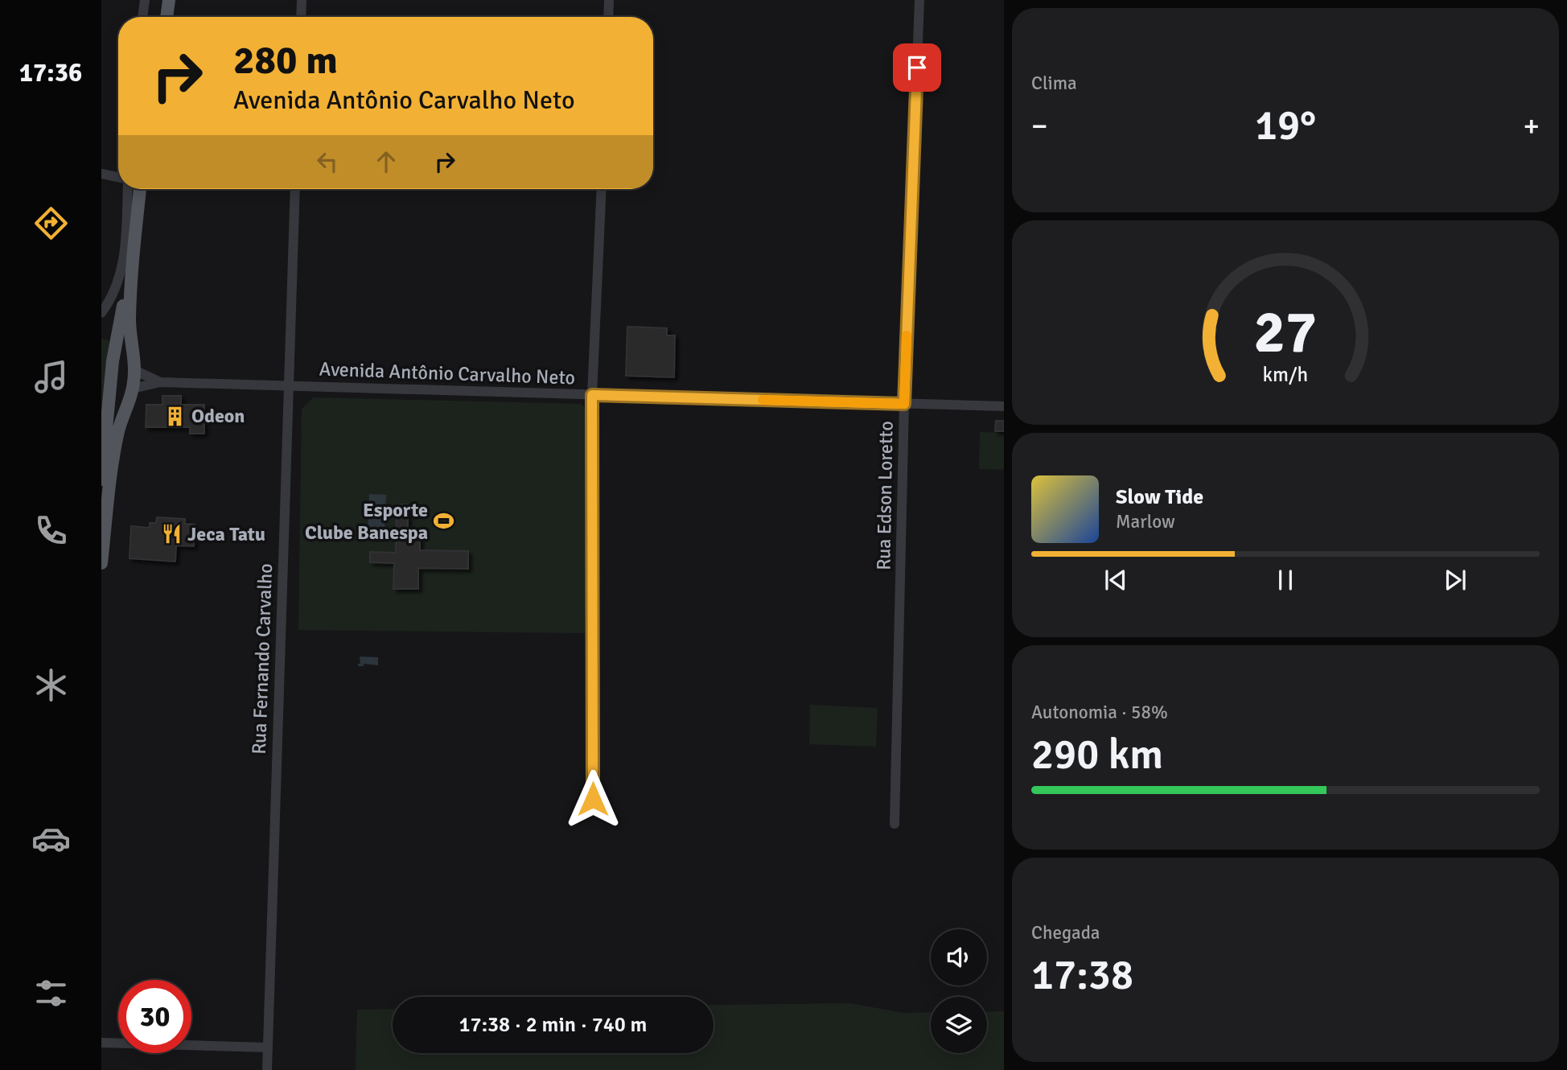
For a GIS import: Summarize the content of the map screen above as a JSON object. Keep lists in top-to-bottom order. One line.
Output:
{"streets":{"street":["Avenida Antônio Carvalho Neto","Rua Edson Loretto","Rua Fernando Carvalho"]},"crossings":[["Avenida Antônio Carvalho Neto","Rua Edson Loretto"],["Avenida Antônio Carvalho Neto","Rua Fernando Carvalho"]],"places":{"building":["Odeon"],"sports":["Esporte Clube Banespa"],"restaurant":["Jeca Tatu"]},"page":{"tabs":"17:36","tile":["Clima",["Autonomia · 58%","290 km"],["Chegada","17:38"]],"turn":["280 m","Avenida Antônio Carvalho Neto"],"heat":["−","19°","+"],"song":["Slow Tide","Marlow"],"limit":"30","trip":"17:38 · 2 min · 740 m","gauge":["27","km/h"]}}
